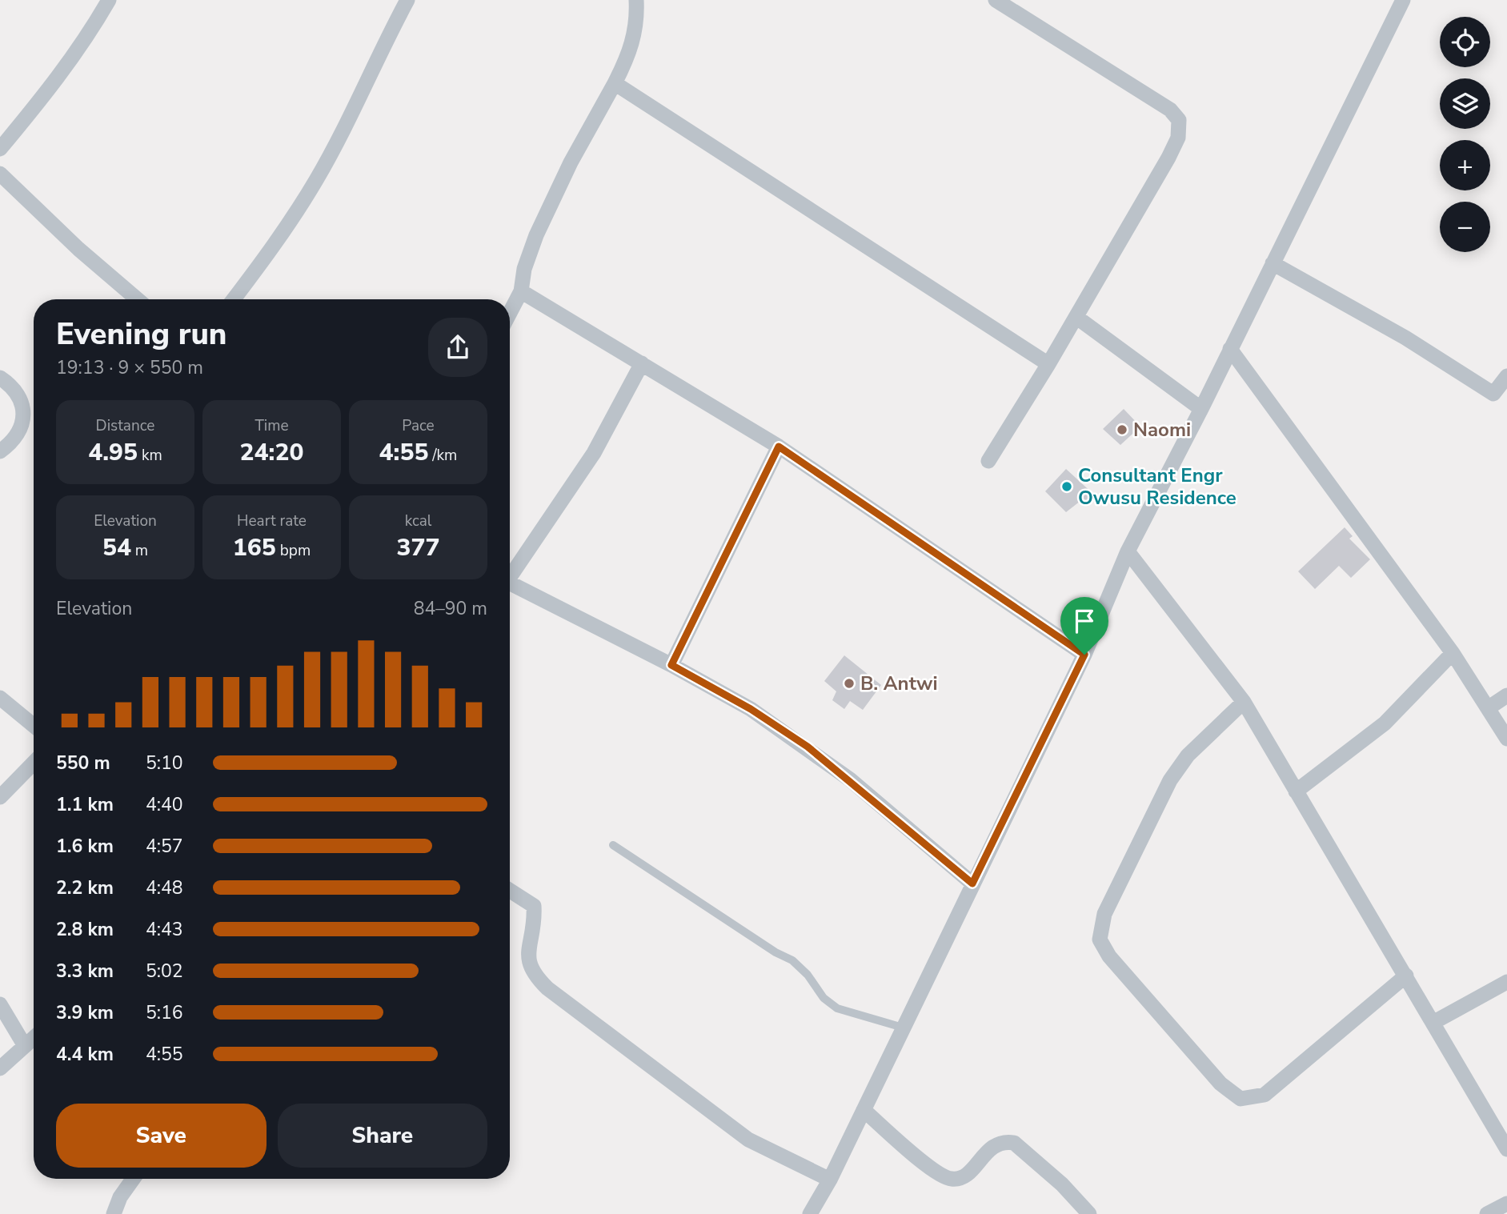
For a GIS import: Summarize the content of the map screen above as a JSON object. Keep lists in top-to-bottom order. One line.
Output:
{"places":["Naomi","Consultant Engr Owusu Residence","B. Antwi"],"page":{"map_buttons":["+","−"],"heading":["Evening run","19:13 · 9 × 550 m"],"stats":[["Distance","4.95 km"],["Time","24:20"],["Pace","4:55 /km"],["Elevation","54 m"],["Heart rate","165 bpm"],["kcal","377"]],"chart":["Elevation","84–90 m"],"list":[{"name":"550 m","note":"5:10"},{"name":"1.1 km","note":"4:40"},{"name":"1.6 km","note":"4:57"},{"name":"2.2 km","note":"4:48"},{"name":"2.8 km","note":"4:43"},{"name":"3.3 km","note":"5:02"},{"name":"3.9 km","note":"5:16"},{"name":"4.4 km","note":"4:55"}],"buttons":["Save","Share"]}}
